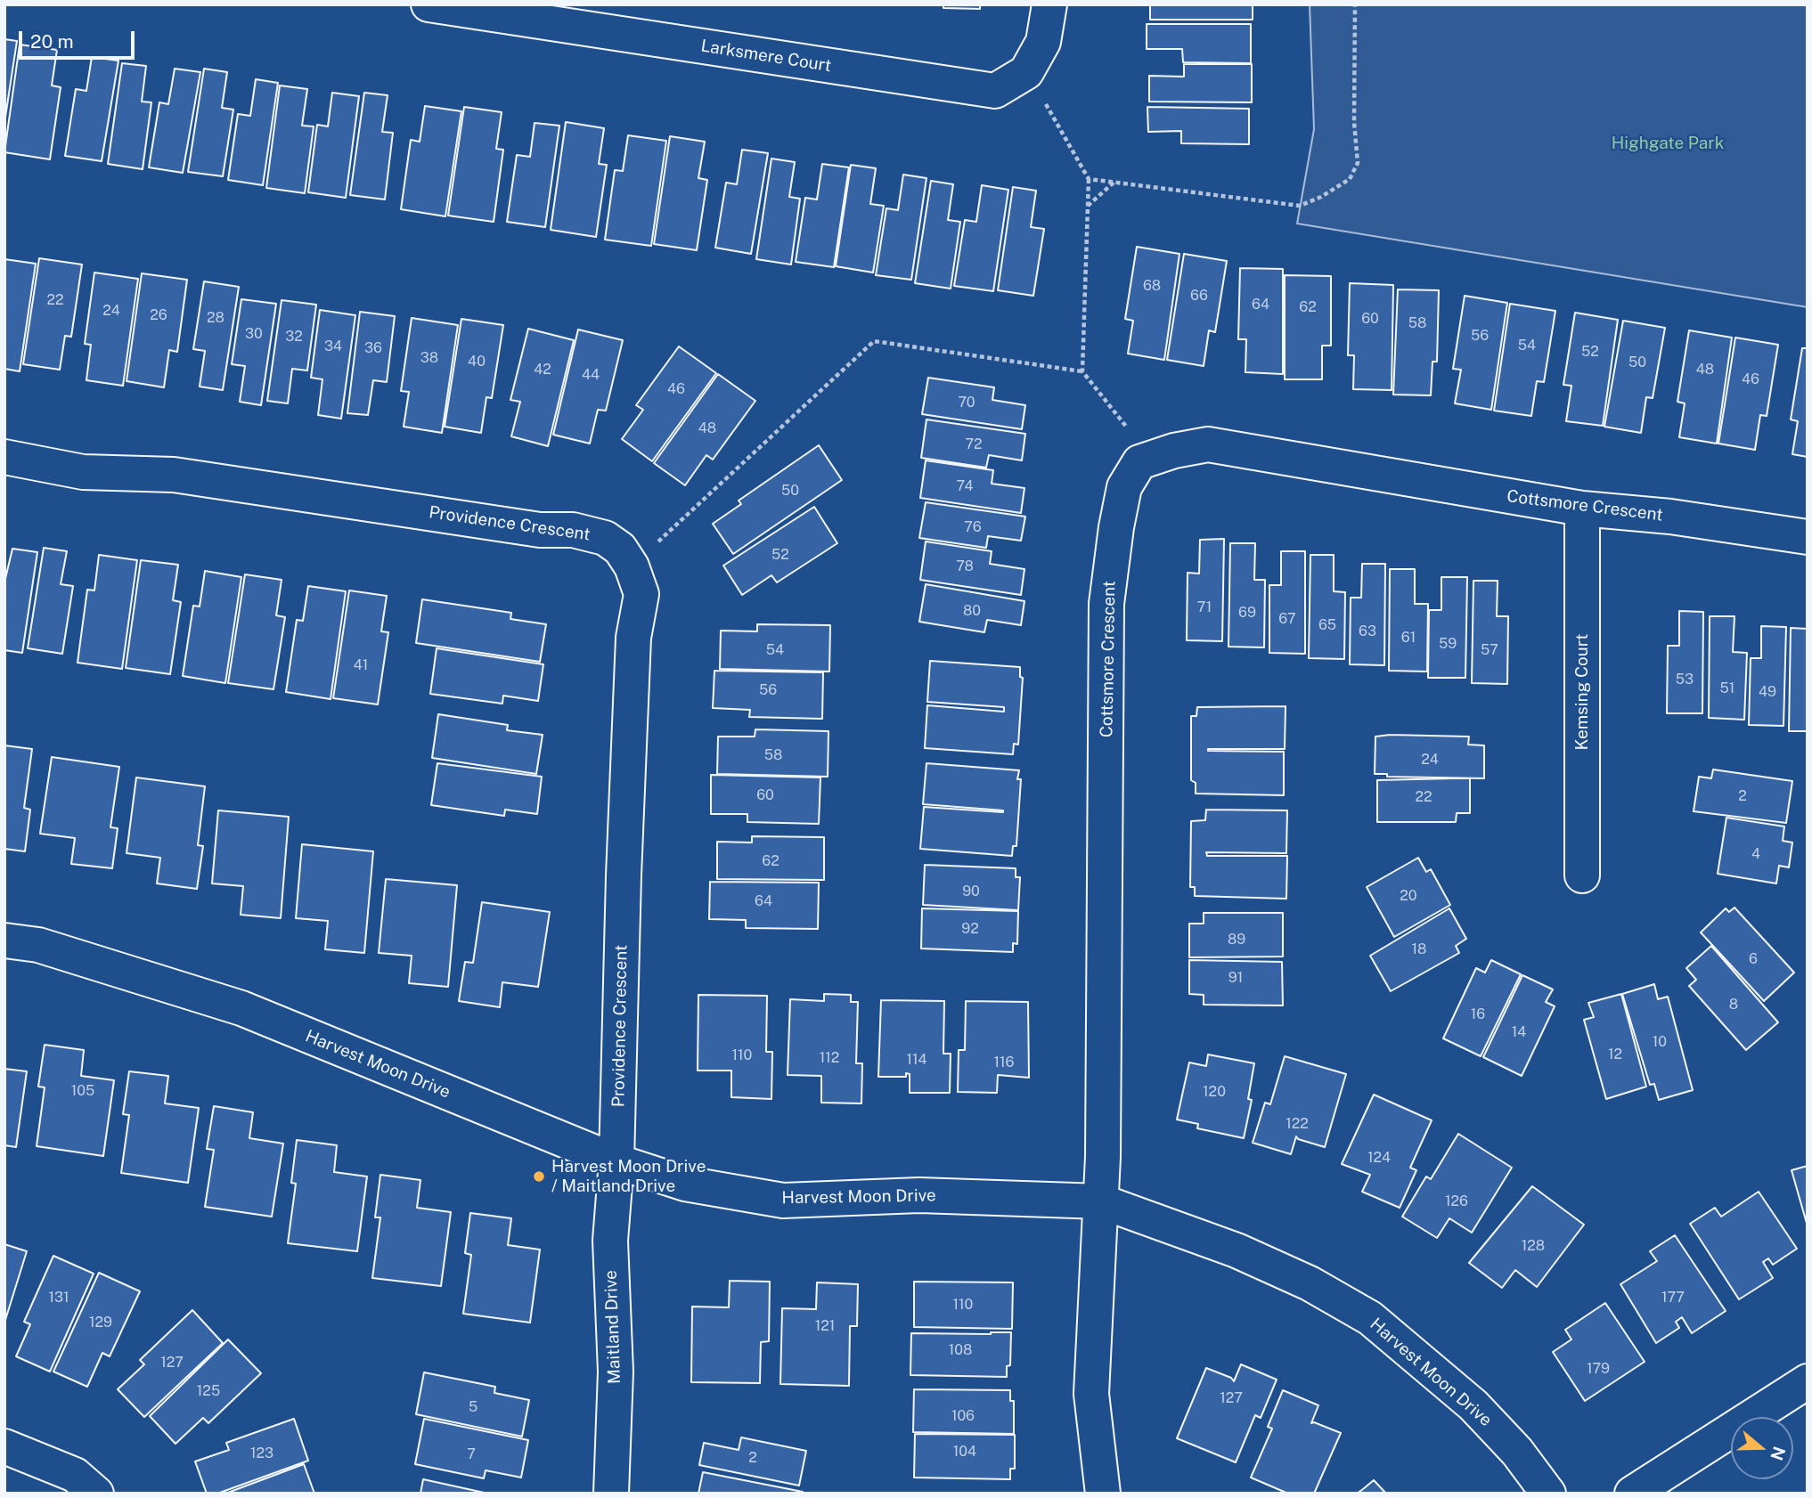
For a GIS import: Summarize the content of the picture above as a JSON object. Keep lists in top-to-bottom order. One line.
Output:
{"streets":{"street":["Larksmere Court","Cottsmore Crescent","Providence Crescent","Kemsing Court","Harvest Moon Drive","Maitland Drive"]},"crossings":[["Cottsmore Crescent","Kemsing Court"],["Cottsmore Crescent","Harvest Moon Drive"],["Providence Crescent","Harvest Moon Drive"],["Providence Crescent","Maitland Drive"],["Harvest Moon Drive","Maitland Drive"]],"parks":["Highgate Park"],"places":["Harvest Moon Drive / Maitland Drive"],"house_numbers":["68","66","22","64","62","24","26","28","60","58","30","56","32","54","34","36","52","38","40","50","42","48","44","46","46","70","48","72","74","50","76","52","78","71","80","69","67","65","63","61","59","54","57","41","53","51","56","49","58","24","60","2","22","4","62","90","20","64","92","89","18","6","91","8","16","14","10","12","110","112","114","116","105","120","122","124","126","128","131","177","110","129","121","108","127","179","125","127","5","106","104","123","7","2"],"scale_bar":"20 m","north":"right"}
